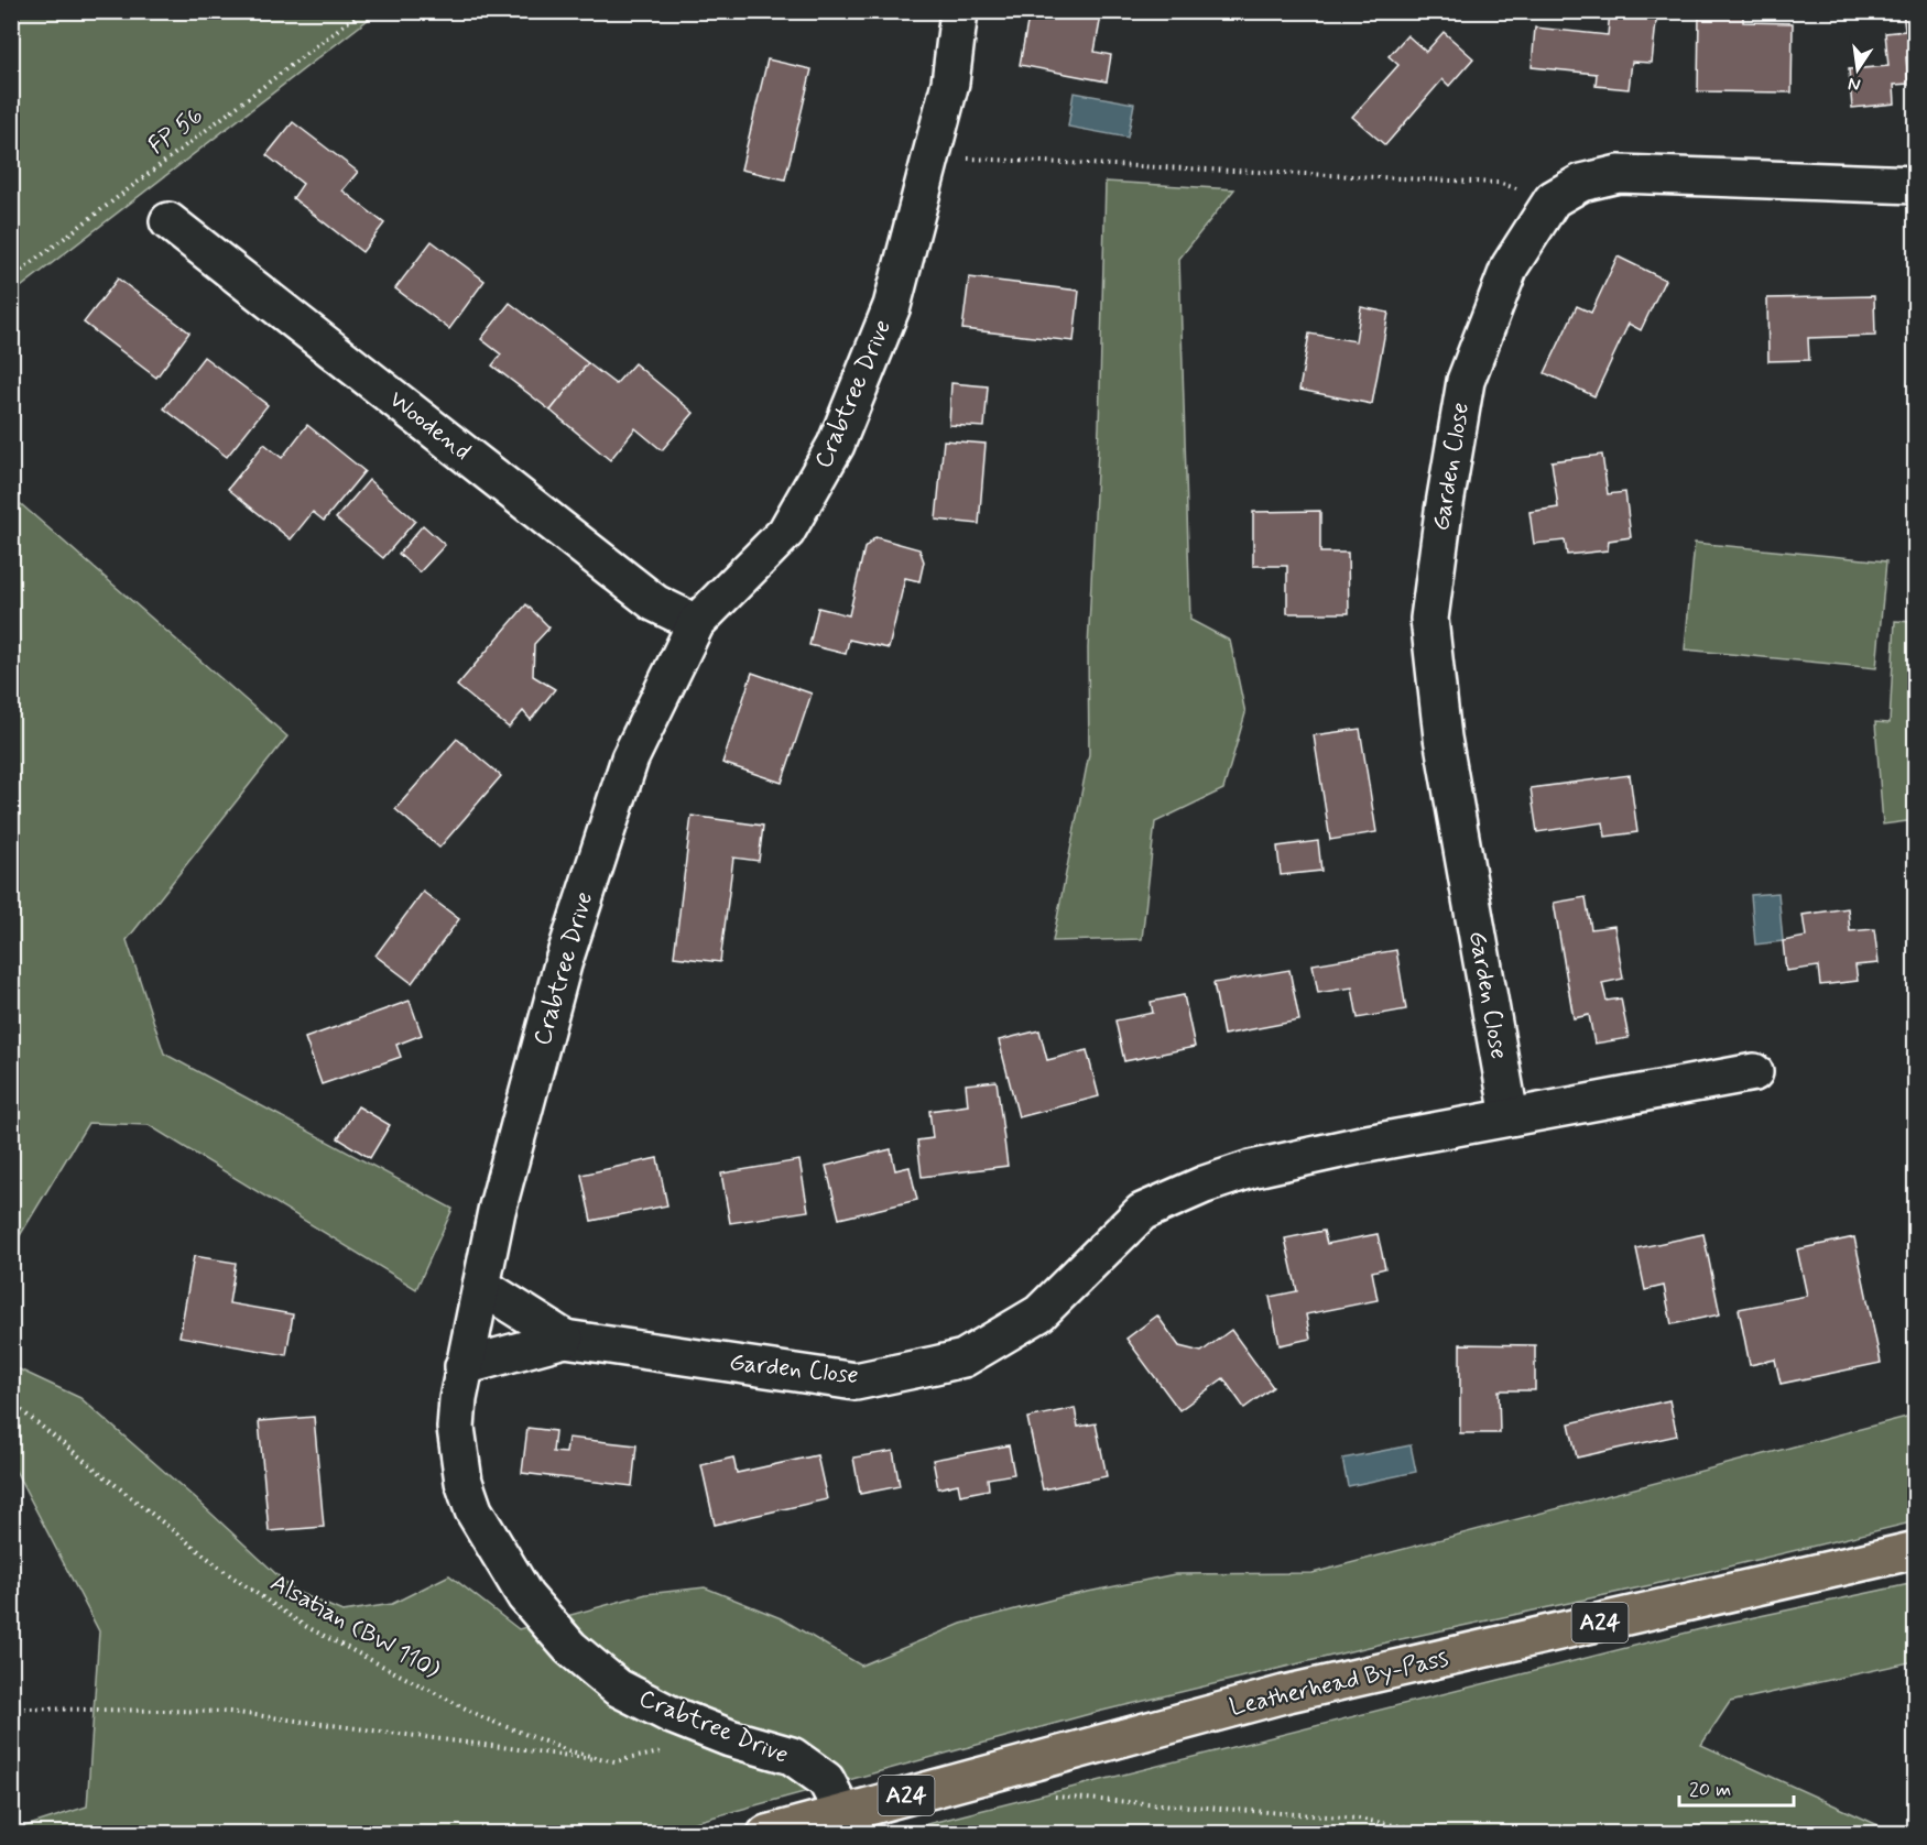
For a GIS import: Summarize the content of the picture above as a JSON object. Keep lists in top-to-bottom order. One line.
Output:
{"streets":{"highway":["A24","Leatherhead By-Pass"],"street":["Crabtree Drive","Woodend","Garden Close"],"path":["FP 56","Alsatian (BW 110)"]},"crossings":[["Crabtree Drive","Woodend"],["Crabtree Drive","Garden Close"],["Crabtree Drive","Leatherhead By-Pass"]],"scale_bar":"20 m","north":"bottom"}
